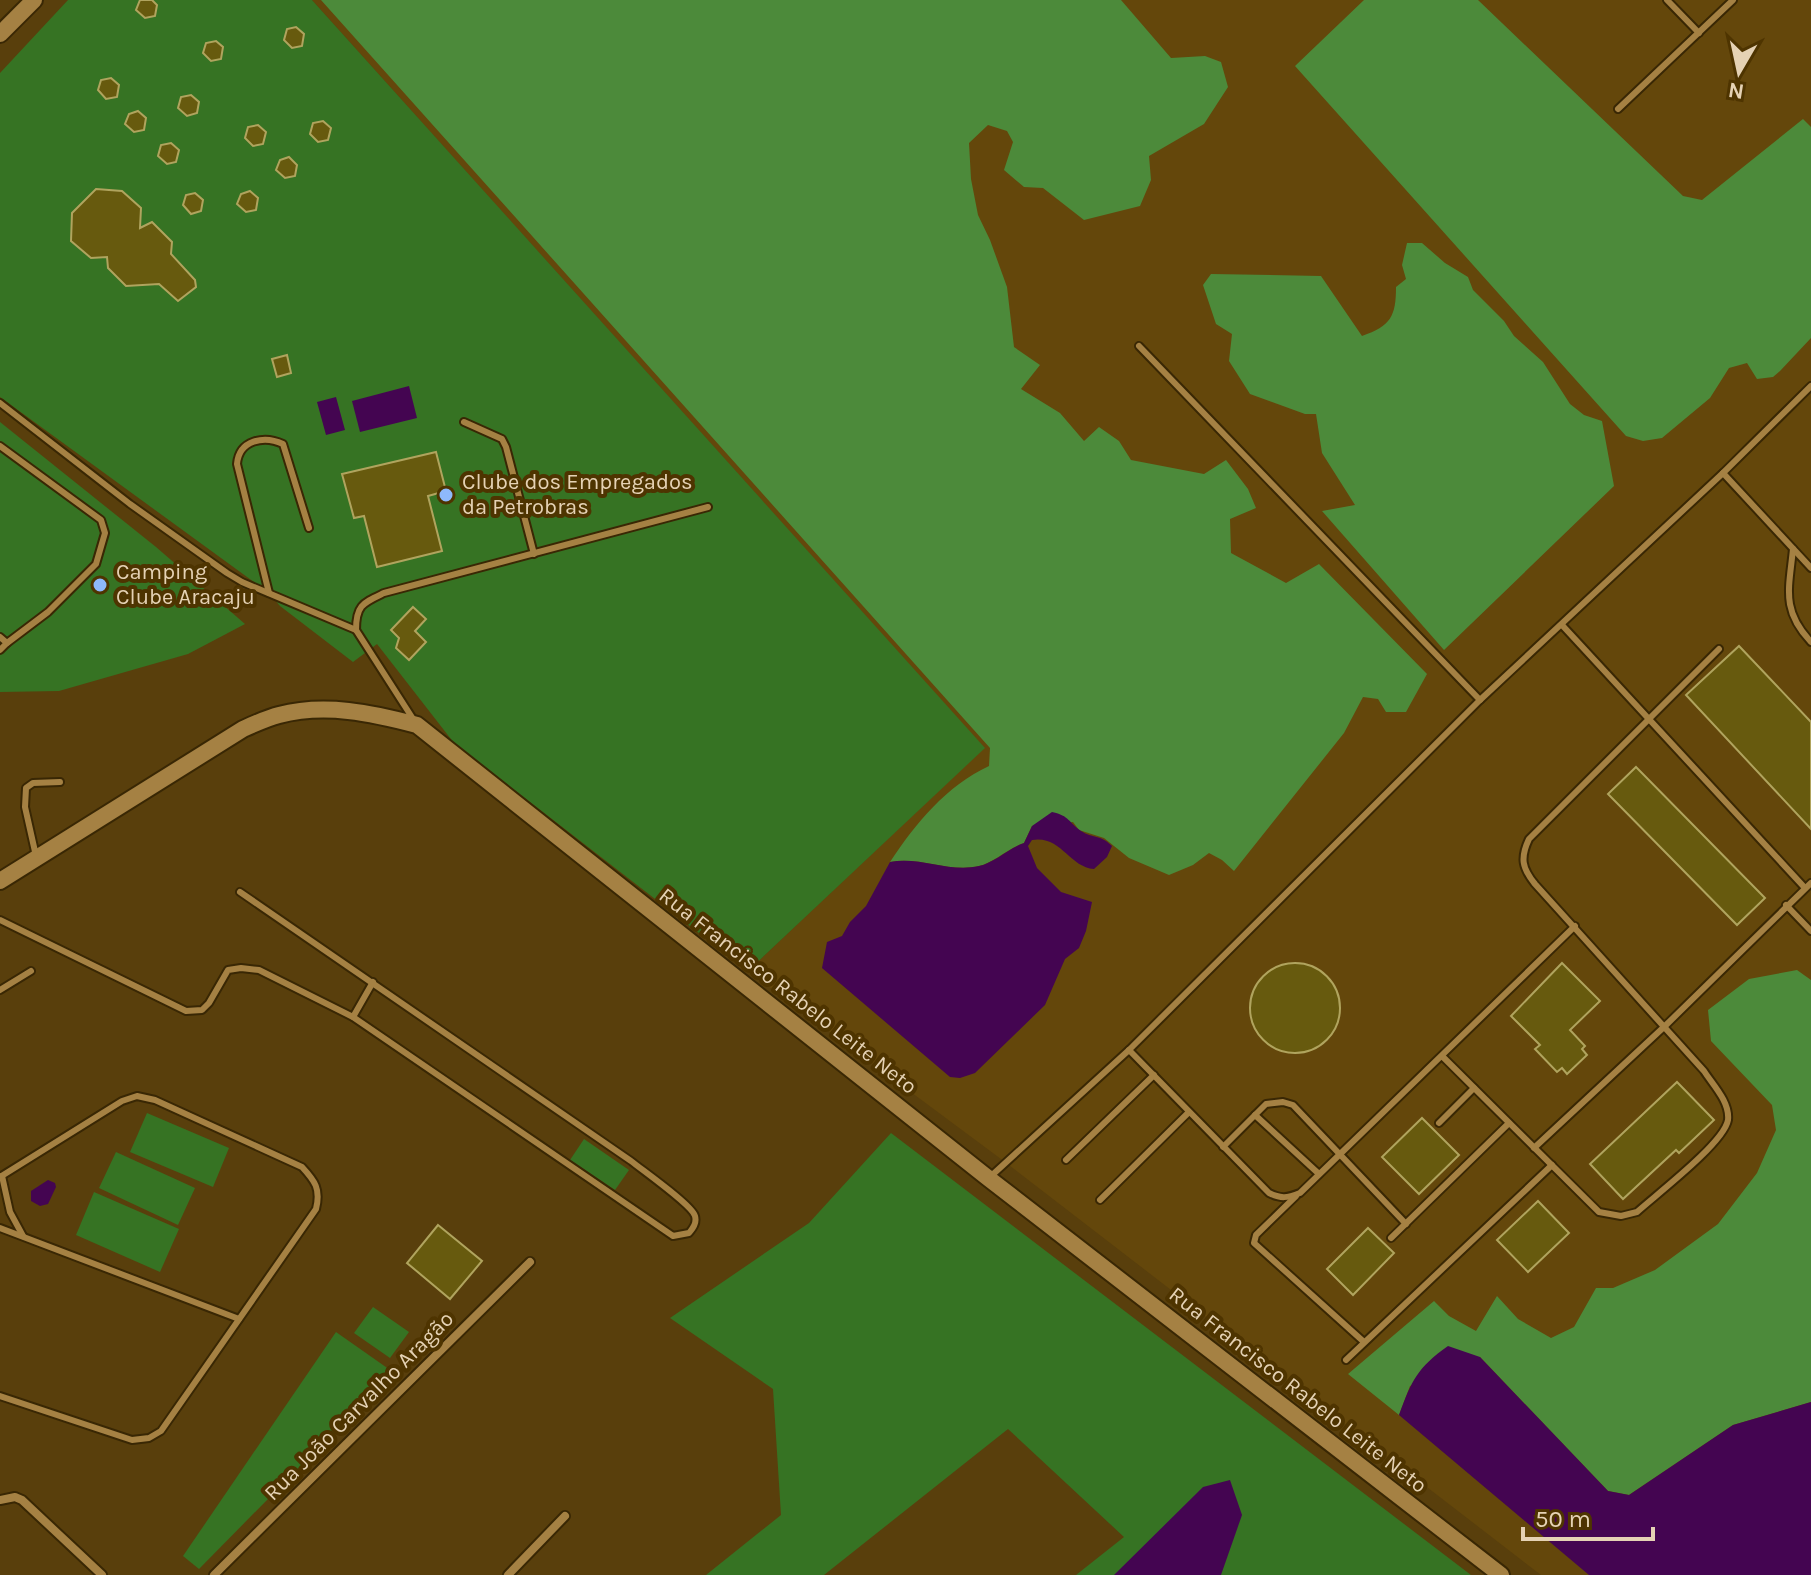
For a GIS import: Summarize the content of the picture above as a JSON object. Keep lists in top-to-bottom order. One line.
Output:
{"streets":{"street":["Rua Francisco Rabelo Leite Neto","Rua João Carvalho Aragão"]},"places":["Clube dos Empregados da Petrobras","Camping Clube Aracaju"],"scale_bar":"50 m","north":"bottom"}
